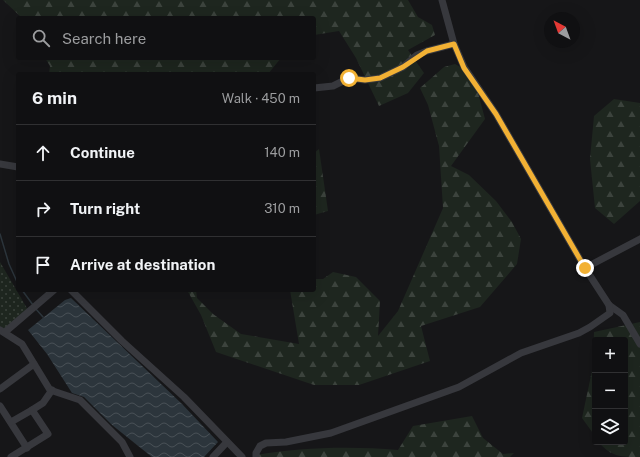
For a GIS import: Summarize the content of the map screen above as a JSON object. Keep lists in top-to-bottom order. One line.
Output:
{"north":"top left","page":{"search":"Search here","heading":["6 min","Walk · 450 m"],"list":[["Continue","140 m"],["Turn right","310 m"],"Arrive at destination"],"map_buttons":["+","−"]}}
